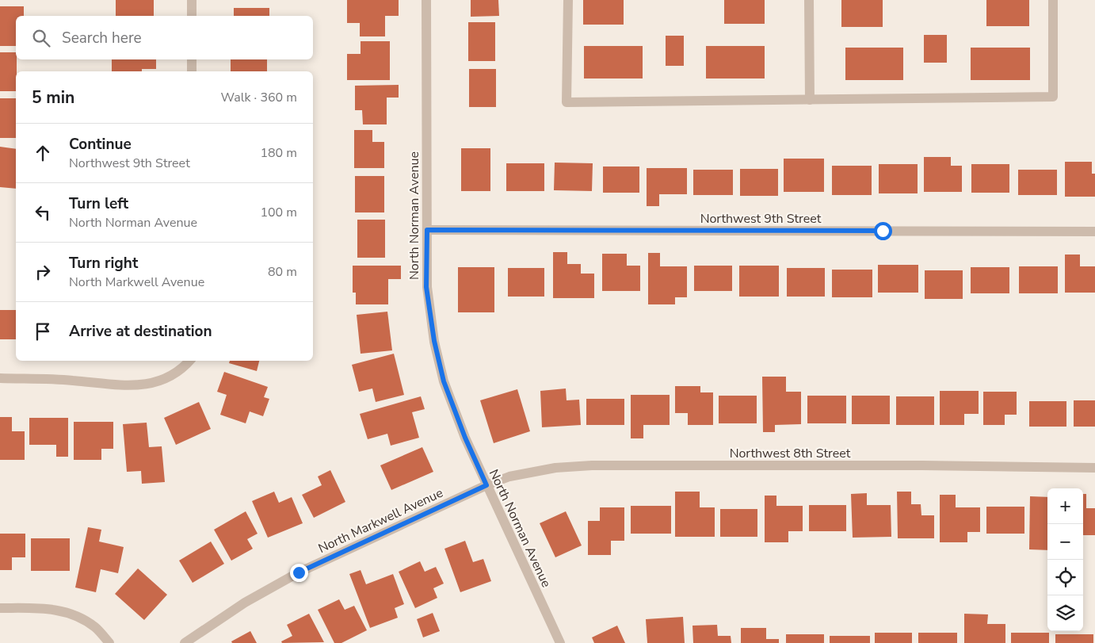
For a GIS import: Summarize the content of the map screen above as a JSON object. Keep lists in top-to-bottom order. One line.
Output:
{"streets":{"street":["North Norman Avenue","Northwest 9th Street","Northwest 8th Street","North Markwell Avenue"]},"crossings":[["North Norman Avenue","Northwest 9th Street"],["North Norman Avenue","Northwest 8th Street"],["North Norman Avenue","North Markwell Avenue"],["Northwest 8th Street","North Markwell Avenue"]],"page":{"search":"Search here","heading":["5 min","Walk · 360 m"],"list":[["Continue","Northwest 9th Street","180 m"],["Turn left","North Norman Avenue","100 m"],["Turn right","North Markwell Avenue","80 m"],"Arrive at destination"],"map_buttons":["+","−"]}}
